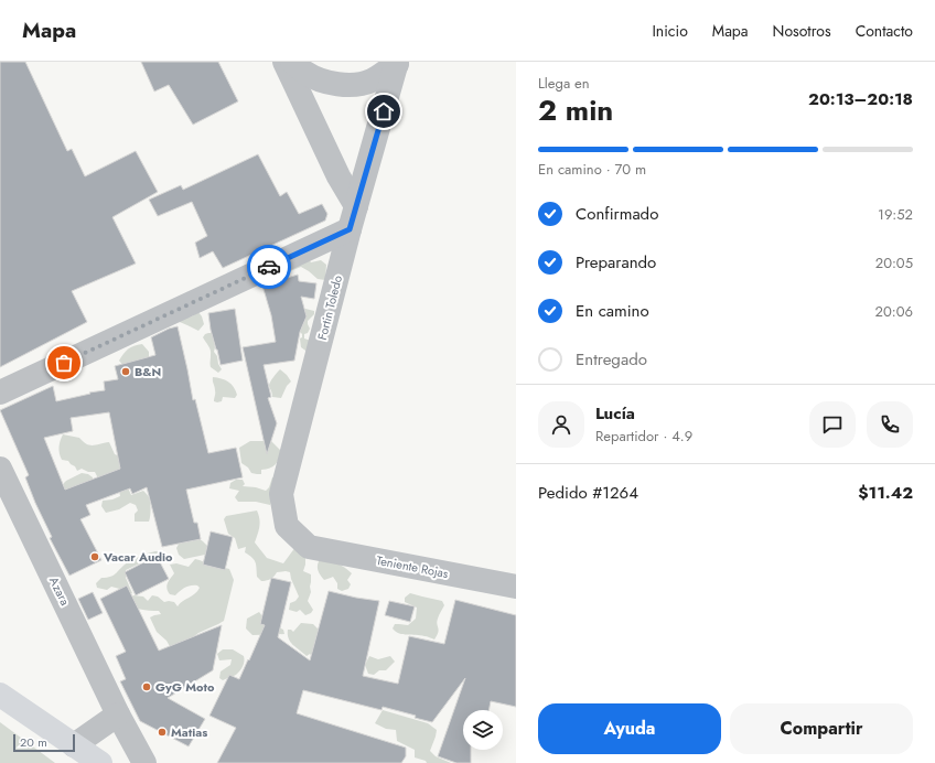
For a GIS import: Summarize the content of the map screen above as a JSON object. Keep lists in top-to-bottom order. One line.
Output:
{"streets":{"street":["Fortin Toledo","Teniente Rojas","Azara"]},"crossings":[["Fortin Toledo","Teniente Rojas"]],"places":["B&N","Vacar Audio","GyG Moto","Matias"],"scale_bar":"20 m","page":{"header":"Mapa","nav":["Inicio","Mapa","Nosotros","Contacto"],"heading":["2 min","Llega en","20:13–20:18"],"panel":["Lucía","Repartidor · 4.9","Pedido #1264","$11.42"],"bar":"En camino · 70 m","list":[["Confirmado","19:52"],["Preparando","20:05"],["En camino","20:06"],"Entregado"],"buttons":["Ayuda","Compartir"],"scale":"20 m"}}
